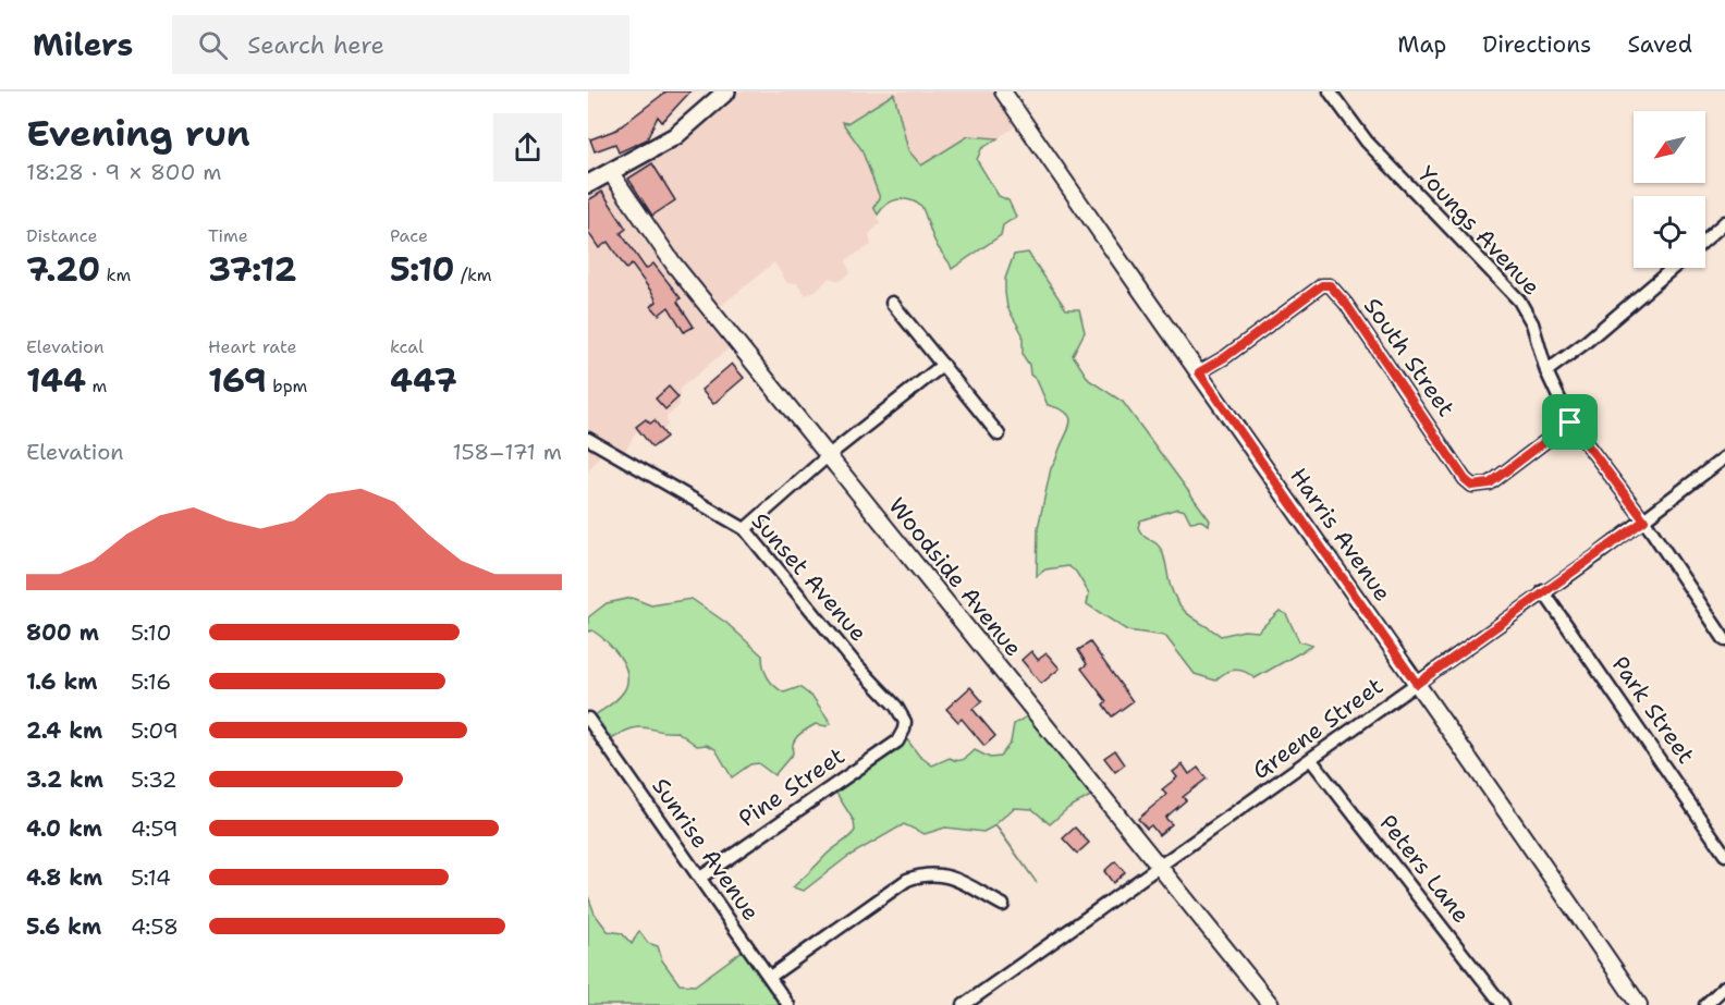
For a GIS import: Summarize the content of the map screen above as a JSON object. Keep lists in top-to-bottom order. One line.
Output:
{"streets":{"street":["Youngs Avenue","South Street","Harris Avenue","Sunset Avenue","Woodside Avenue","Park Street","Greene Street","Pine Street","Sunrise Avenue","Peters Lane"]},"crossings":[["Youngs Avenue","South Street"],["Youngs Avenue","Greene Street"],["South Street","Harris Avenue"],["Harris Avenue","Greene Street"],["Sunset Avenue","Pine Street"],["Woodside Avenue","Greene Street"],["Park Street","Greene Street"],["Greene Street","Peters Lane"],["Pine Street","Sunrise Avenue"]],"north":"bottom left","page":{"header":"Milers","search":"Search here","nav":["Map","Directions","Saved"],"heading":["Evening run","18:28 · 9 × 800 m"],"stats":[["Distance","7.20 km"],["Time","37:12"],["Pace","5:10 /km"],["Elevation","144 m"],["Heart rate","169 bpm"],["kcal","447"]],"chart":["Elevation","158–171 m"],"list":[{"name":"800 m","note":"5:10"},{"name":"1.6 km","note":"5:16"},{"name":"2.4 km","note":"5:09"},{"name":"3.2 km","note":"5:32"},{"name":"4.0 km","note":"4:59"},{"name":"4.8 km","note":"5:14"},{"name":"5.6 km","note":"4:58"}]}}
